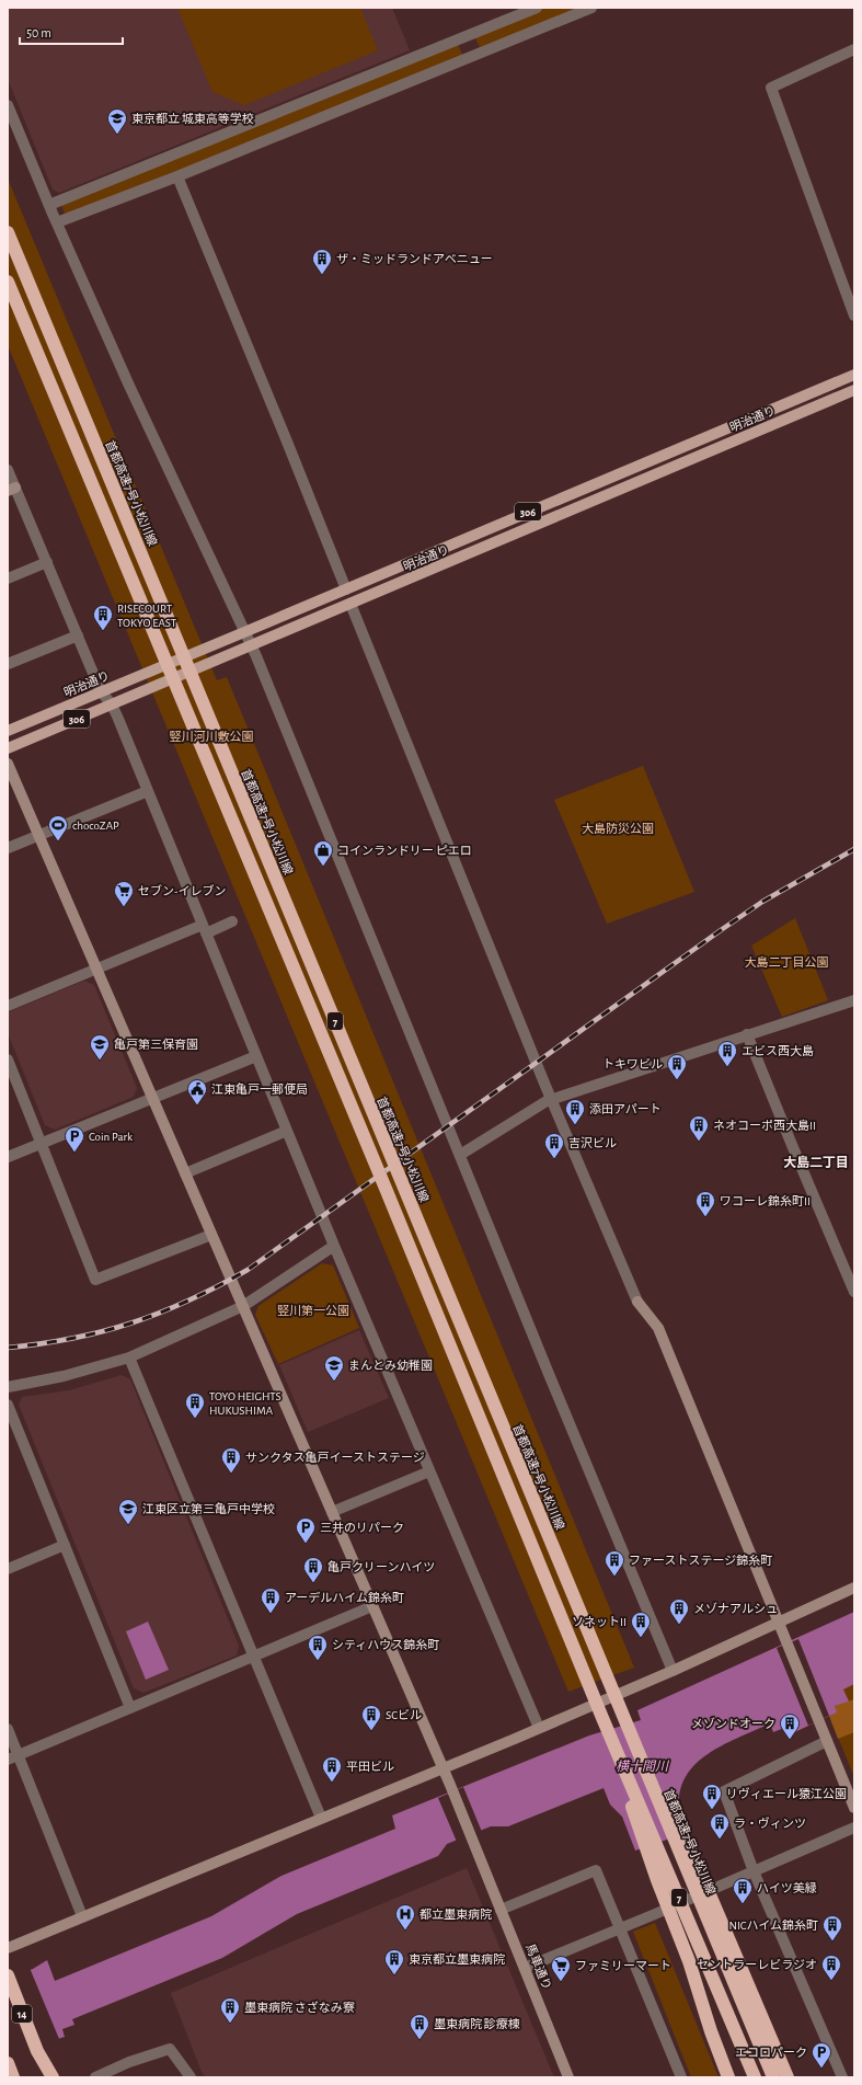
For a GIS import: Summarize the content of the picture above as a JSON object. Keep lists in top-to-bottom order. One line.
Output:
{"streets":{"highway":["首都高速7号小松川線","7","14"],"main road":["明治通り","306"],"street":["馬車通り"]},"districts":["大島二丁目"],"water":["横十間川"],"parks":["竪川河川敷公園","大島防災公園","大島二丁目公園","竪川第一公園"],"places":{"school or university":["東京都立 城東高等学校","亀戸第三保育園","まんとみ幼稚園","江東区立第三亀戸中学校"],"building":["ザ・ミッドランドアベニュー","RISECOURT TOKYO EAST","エビス西大島","トキワビル","添田アパート","ネオコーポ西大島II","吉沢ビル","ワコーレ錦糸町II","TOYO HEIGHTS HUKUSHIMA","サンクタス亀戸イーストステージ","ファーストステージ錦糸町","亀戸クリーンハイツ","アーデルハイム錦糸町","メゾナアルシュ","ソネットII","シティハウス錦糸町","SCビル","メゾンドオーク","平田ビル","リヴィエール猿江公園","ラ・ヴィンツ","ハイツ美緑","NICハイム錦糸町","東京都立墨東病院","セントラーレビラジオ","墨東病院 さざなみ寮","墨東病院 診療棟"],"sports":["chocoZAP"],"shop":["コインランドリー ピエロ"],"supermarket":["セブン-イレブン","ファミリーマート"],"public building":["江東亀戸一郵便局"],"parking":["Coin Park","三井のリパーク","エコロパーク"],"hospital":["都立墨東病院"]},"scale_bar":"50 m"}
